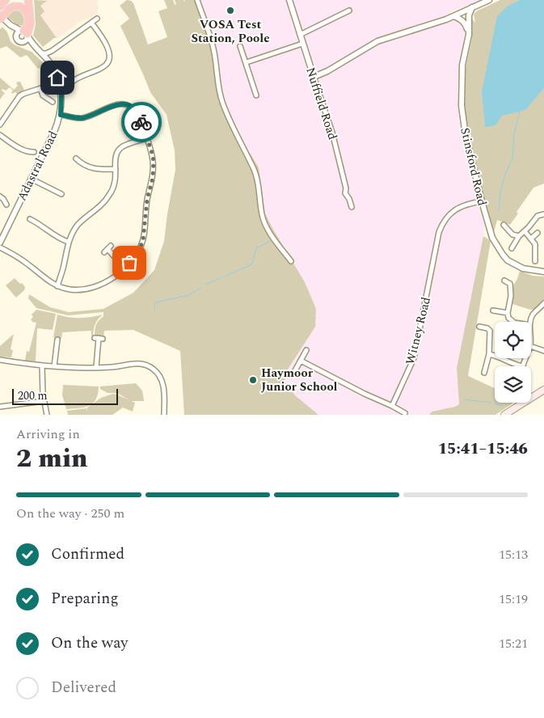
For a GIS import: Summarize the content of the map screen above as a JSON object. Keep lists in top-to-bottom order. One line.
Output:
{"streets":{"street":["Nuffield Road","Adastral Road","Stinsford Road","Witney Road"]},"crossings":[["Stinsford Road","Witney Road"]],"places":["VOSA Test Station, Poole","Haymoor Junior School"],"scale_bar":"200 m","page":{"scale":"200 m","heading":["2 min","Arriving in","15:41–15:46"],"bar":"On the way · 250 m","list":[["Confirmed","15:13"],["Preparing","15:19"],["On the way","15:21"],"Delivered"]}}
